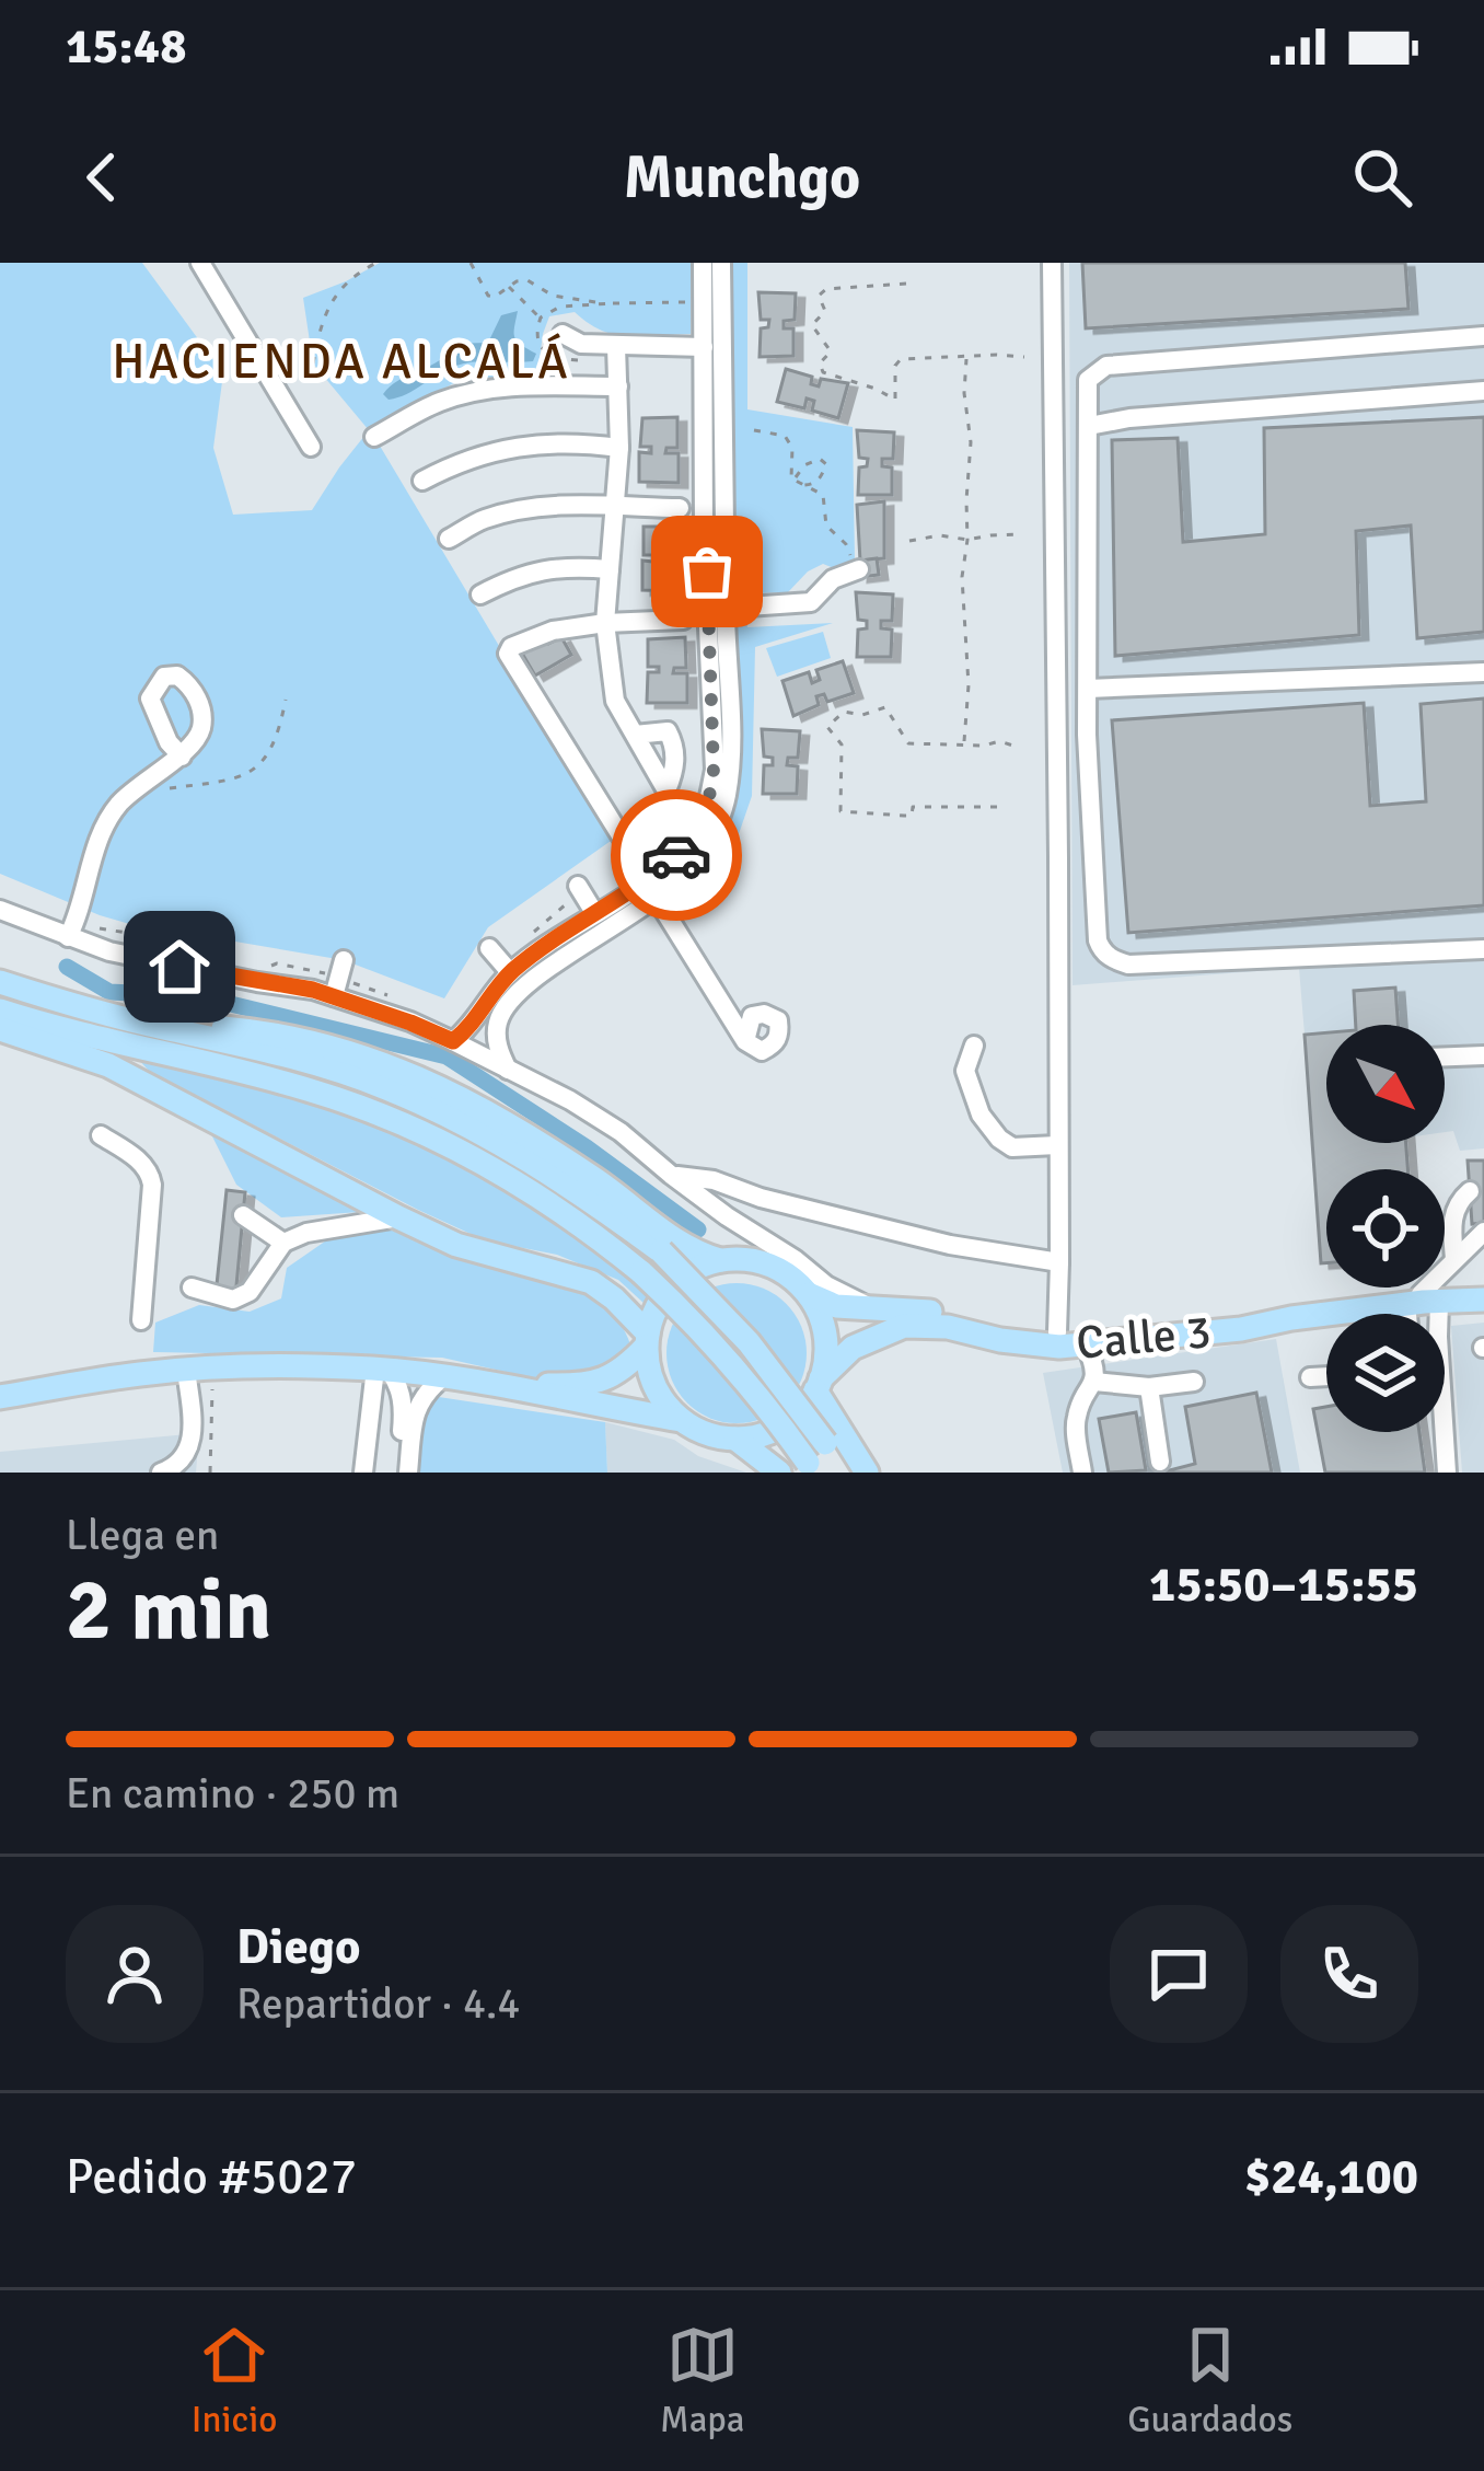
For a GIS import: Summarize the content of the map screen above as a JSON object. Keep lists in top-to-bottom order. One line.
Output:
{"streets":{"main road":["Calle 3"]},"districts":["HACIENDA ALCALÁ"],"north":"bottom right","page":{"status":"15:48","header":"Munchgo","heading":["2 min","Llega en","15:50–15:55"],"panel":["Diego","Repartidor · 4.4","Pedido #5027","$24,100"],"bar":"En camino · 250 m","tabs":["Inicio","Mapa","Guardados"]}}
